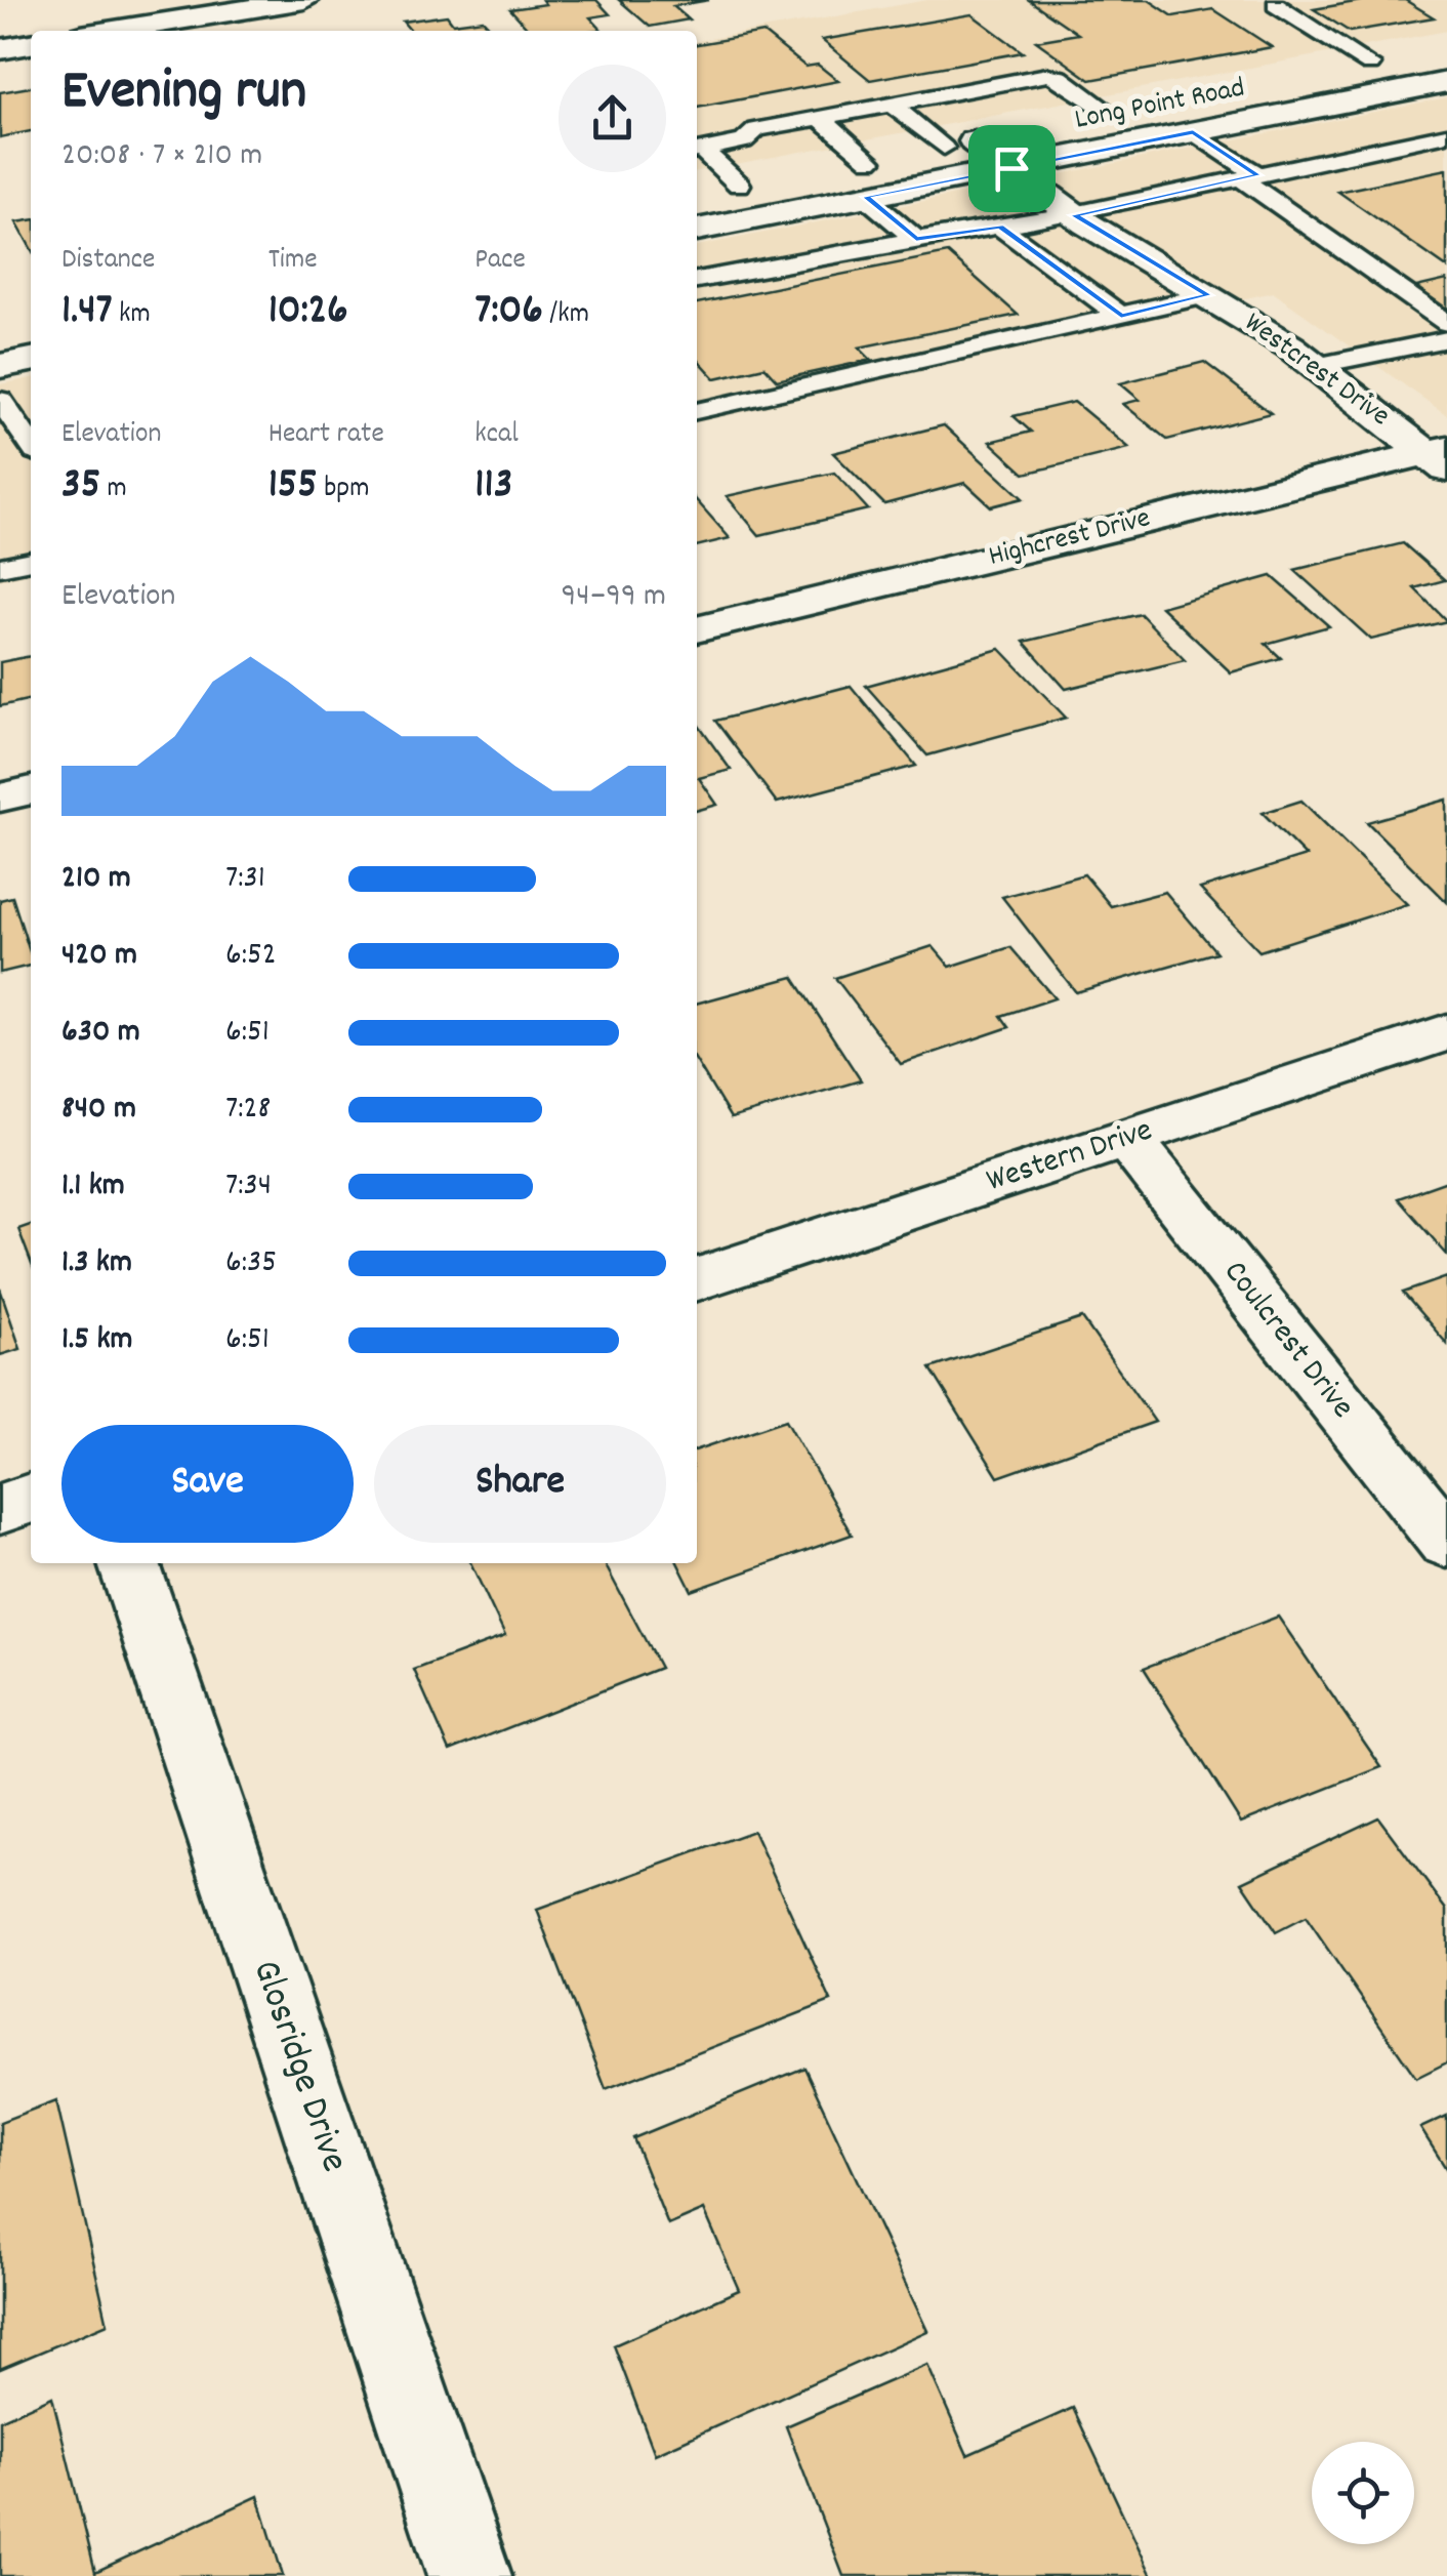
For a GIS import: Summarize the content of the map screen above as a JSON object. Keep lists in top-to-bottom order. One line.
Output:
{"streets":{"street":["Long Point Road","Westcrest Drive","Highcrest Drive","Western Drive","Coulcrest Drive","Glosridge Drive"]},"crossings":[["Long Point Road","Westcrest Drive"],["Westcrest Drive","Highcrest Drive"],["Western Drive","Coulcrest Drive"]],"page":{"heading":["Evening run","20:08 · 7 × 210 m"],"stats":[["Distance","1.47 km"],["Time","10:26"],["Pace","7:06 /km"],["Elevation","35 m"],["Heart rate","155 bpm"],["kcal","113"]],"chart":["Elevation","94–99 m"],"list":[{"name":"210 m","note":"7:31"},{"name":"420 m","note":"6:52"},{"name":"630 m","note":"6:51"},{"name":"840 m","note":"7:28"},{"name":"1.1 km","note":"7:34"},{"name":"1.3 km","note":"6:35"},{"name":"1.5 km","note":"6:51"}],"buttons":["Save","Share"]}}
